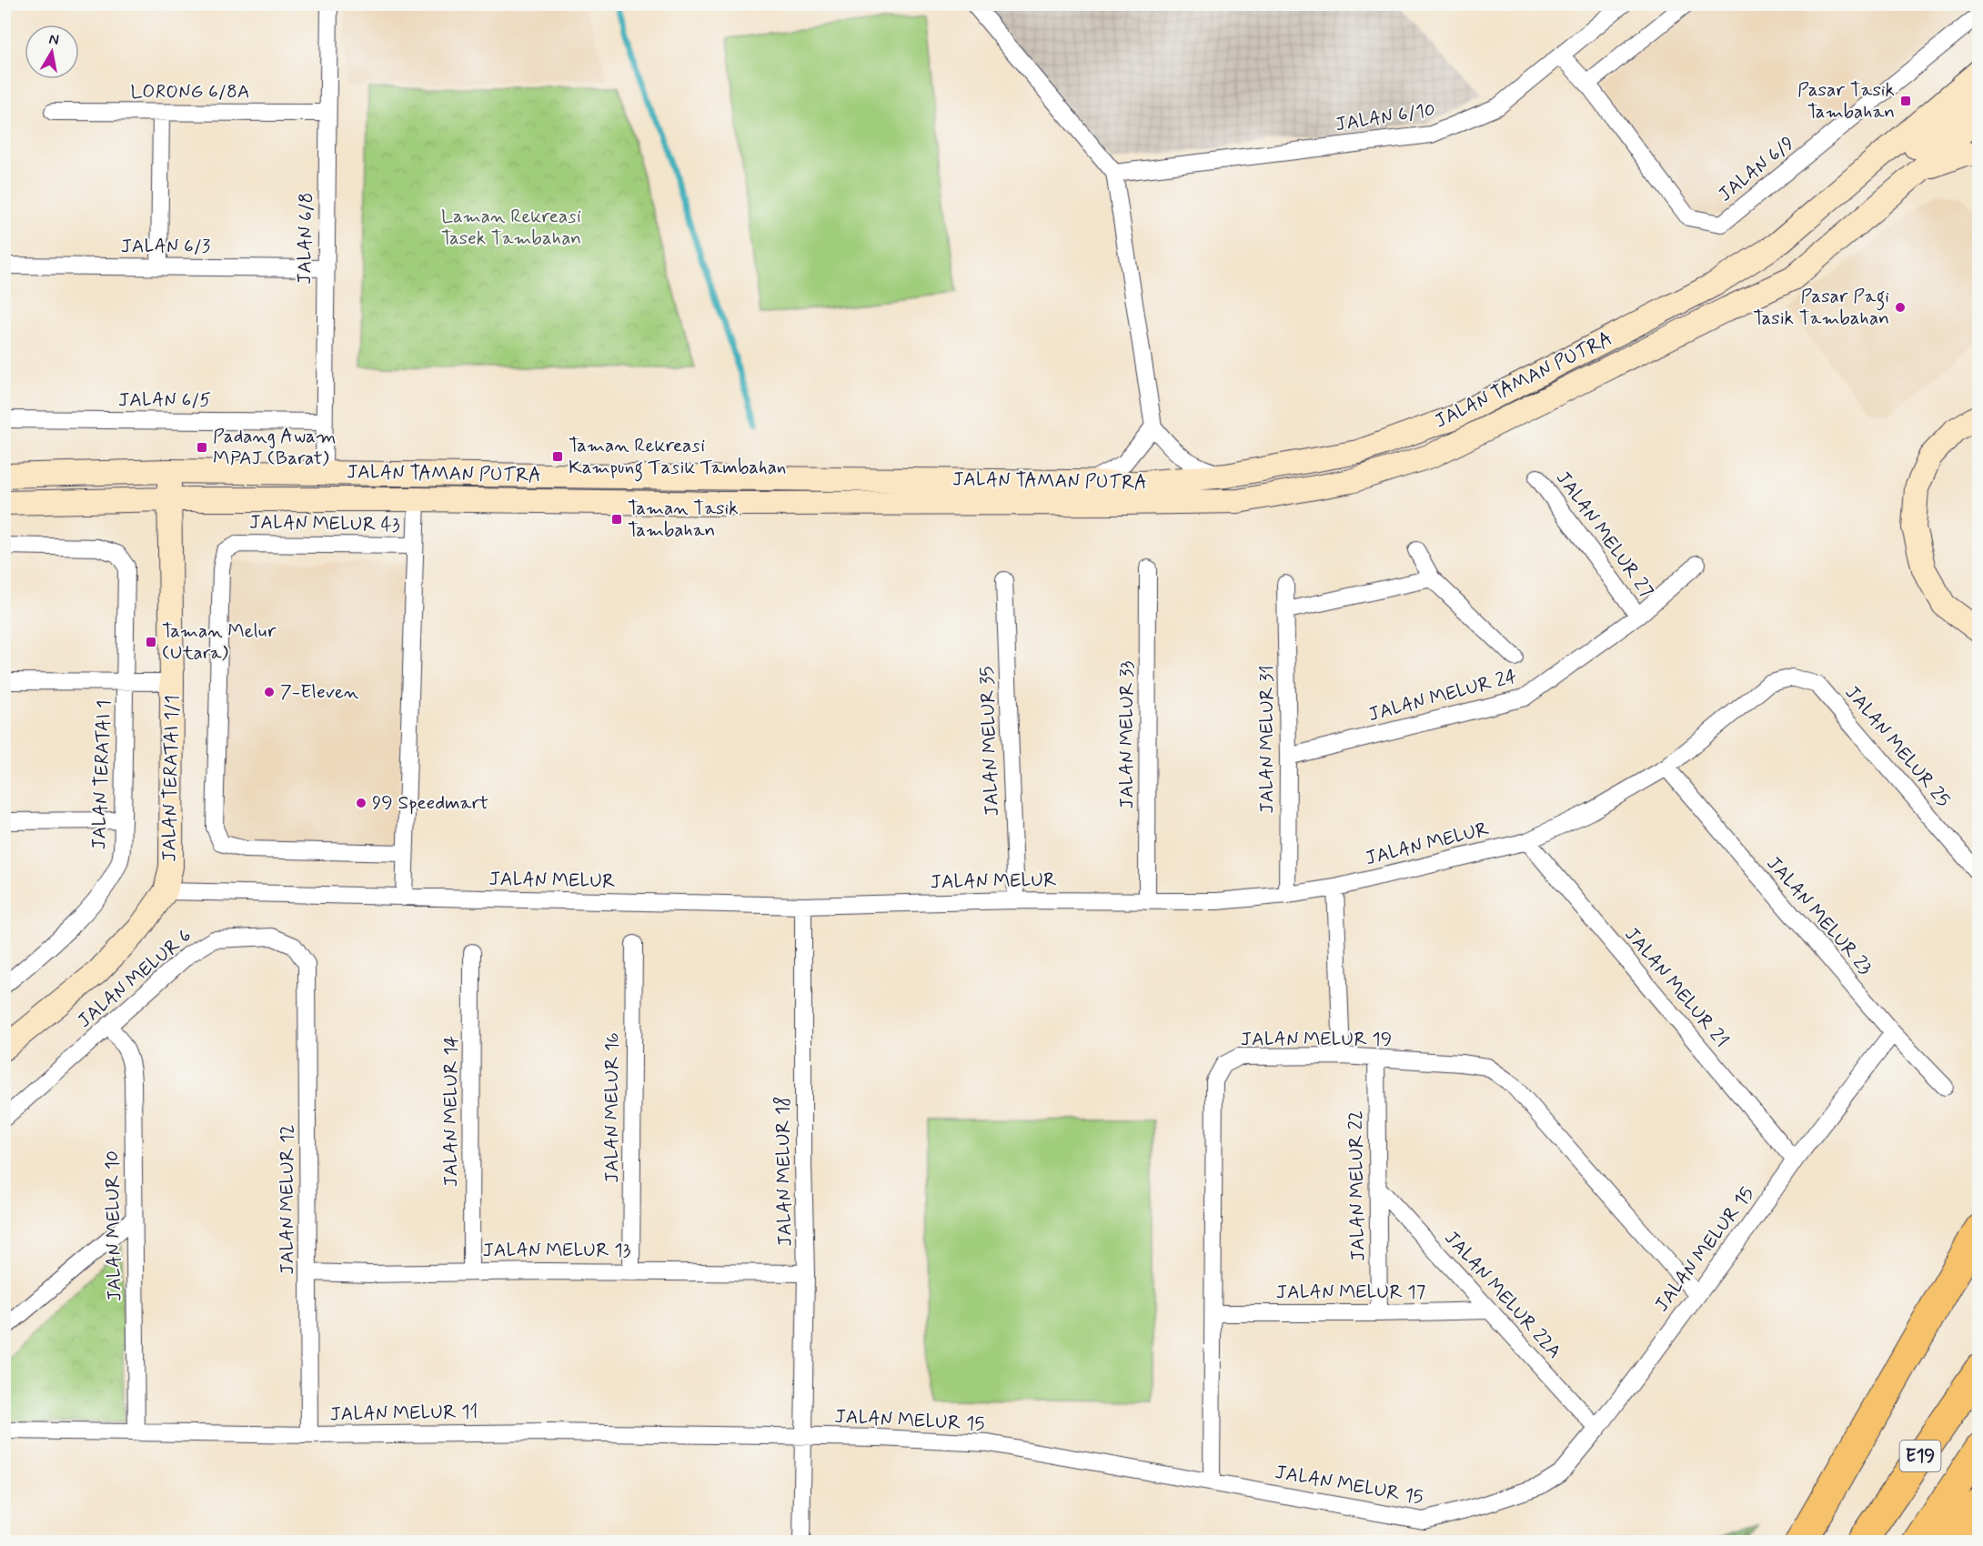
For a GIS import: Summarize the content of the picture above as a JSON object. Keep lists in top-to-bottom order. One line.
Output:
{"streets":{"highway":["E19"],"street":["LORONG 6/8A","JALAN 6/10","JALAN 6/9","JALAN 6/8","JALAN 6/3","JALAN TAMAN PUTRA","JALAN 6/5","JALAN MELUR 43","JALAN MELUR 27","JALAN MELUR 24","JALAN MELUR 33","JALAN MELUR 31","JALAN MELUR 35","JALAN MELUR 25","JALAN TERATAI 1","JALAN TERATAI 1/1","JALAN MELUR","JALAN MELUR 23","JALAN MELUR 6","JALAN MELUR 21","JALAN MELUR 19","JALAN MELUR 16","JALAN MELUR 14","JALAN MELUR 18","JALAN MELUR 22","JALAN MELUR 12","JALAN MELUR 10","JALAN MELUR 15","JALAN MELUR 13","JALAN MELUR 17","JALAN MELUR 22A","JALAN MELUR 11"]},"crossings":[["LORONG 6/8A","JALAN 6/8"],["JALAN 6/10","JALAN 6/9"],["JALAN 6/8","JALAN 6/3"],["JALAN 6/8","JALAN TAMAN PUTRA"],["JALAN 6/8","JALAN 6/5"],["JALAN TAMAN PUTRA","JALAN MELUR 43"],["JALAN TAMAN PUTRA","JALAN TERATAI 1/1"],["JALAN MELUR 43","JALAN MELUR"],["JALAN MELUR 27","JALAN MELUR 24"],["JALAN MELUR 24","JALAN MELUR 31"],["JALAN MELUR 33","JALAN MELUR"],["JALAN MELUR 31","JALAN MELUR"],["JALAN MELUR 35","JALAN MELUR"],["JALAN MELUR 25","JALAN MELUR"],["JALAN TERATAI 1/1","JALAN MELUR"],["JALAN MELUR","JALAN MELUR 23"],["JALAN MELUR","JALAN MELUR 21"],["JALAN MELUR","JALAN MELUR 18"],["JALAN MELUR 23","JALAN MELUR 15"],["JALAN MELUR 6","JALAN MELUR 12"],["JALAN MELUR 6","JALAN MELUR 10"],["JALAN MELUR 21","JALAN MELUR 15"],["JALAN MELUR 19","JALAN MELUR 22"],["JALAN MELUR 19","JALAN MELUR 15"],["JALAN MELUR 19","JALAN MELUR 17"],["JALAN MELUR 16","JALAN MELUR 13"],["JALAN MELUR 14","JALAN MELUR 13"],["JALAN MELUR 18","JALAN MELUR 15"],["JALAN MELUR 18","JALAN MELUR 13"],["JALAN MELUR 18","JALAN MELUR 11"],["JALAN MELUR 22","JALAN MELUR 17"],["JALAN MELUR 22","JALAN MELUR 22A"],["JALAN MELUR 12","JALAN MELUR 13"],["JALAN MELUR 12","JALAN MELUR 11"],["JALAN MELUR 10","JALAN MELUR 11"],["JALAN MELUR 15","JALAN MELUR 22A"],["JALAN MELUR 15","JALAN MELUR 11"],["JALAN MELUR 17","JALAN MELUR 22A"]],"parks":["Laman Rekreasi Tasek Tambahan"],"places":{"transit":["Pasar Tasik Tambahan","Padang Awam MPAJ (Barat)","Taman Rekreasi Kampung Tasik Tambahan","Taman Tasik Tambahan","Taman Melur (Utara)"],"other":["Pasar Pagi Tasik Tambahan","7-Eleven","99 Speedmart"]},"north":"top"}
